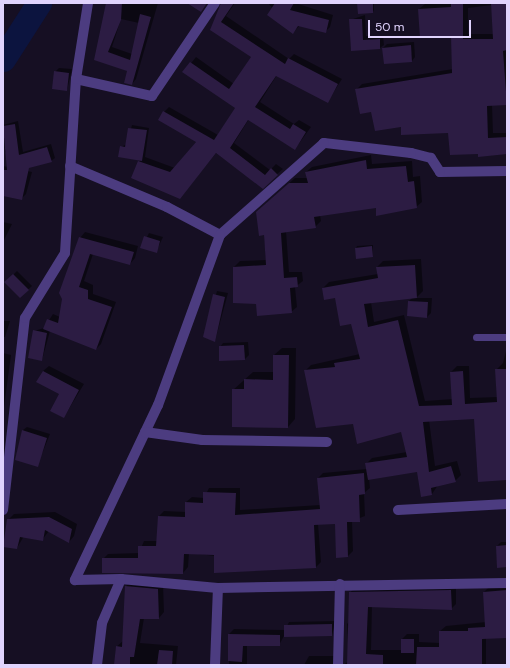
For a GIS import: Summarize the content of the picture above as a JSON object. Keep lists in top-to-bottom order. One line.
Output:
{"scale_bar":"50 m"}
